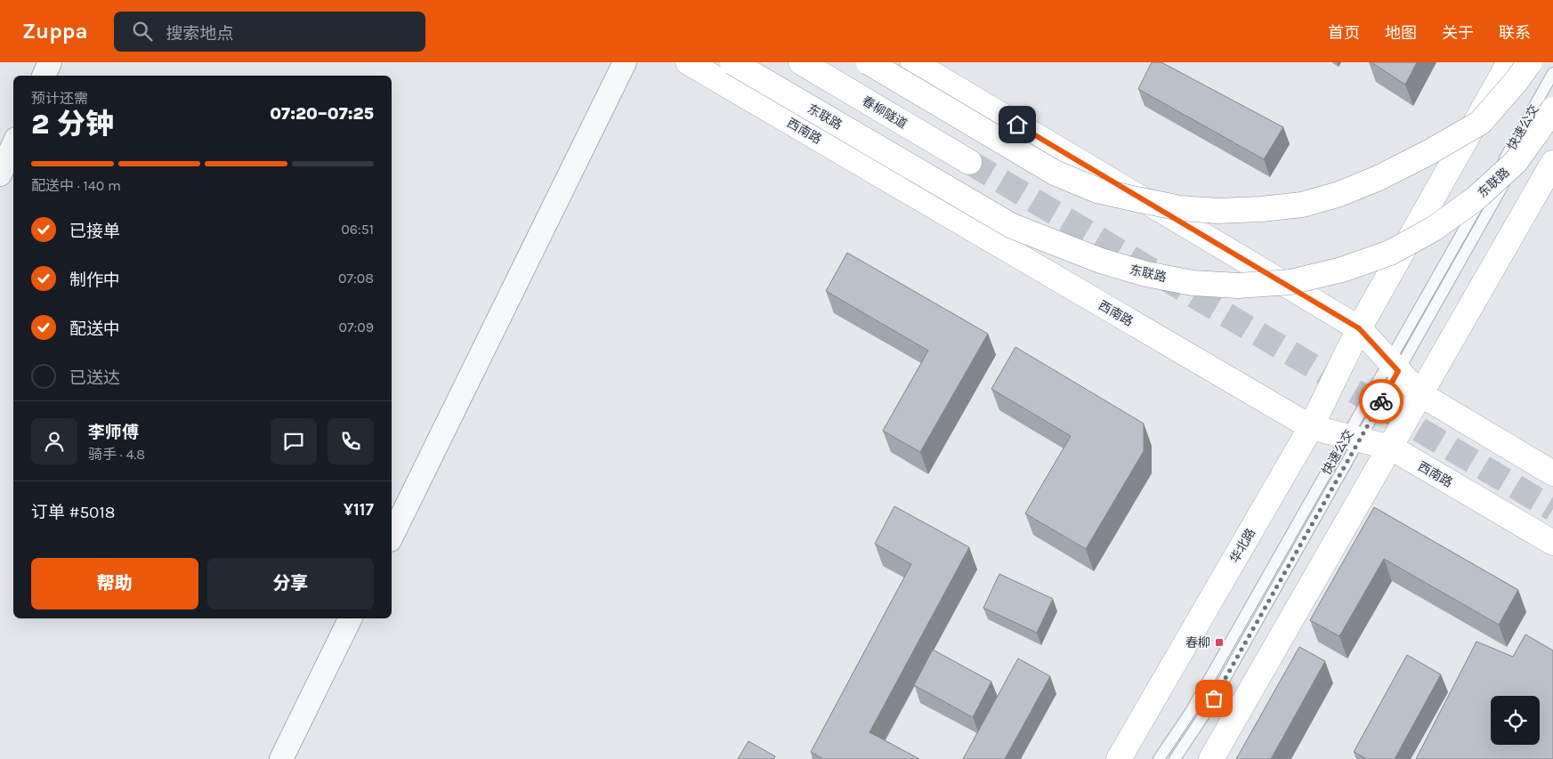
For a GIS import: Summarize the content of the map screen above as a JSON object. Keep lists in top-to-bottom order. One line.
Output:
{"streets":{"main road":["春柳隧道","东联路","西南路","华北路"],"lane":["快速公交"]},"crossings":[["快速公交","西南路"],["西南路","华北路"]],"places":{"transit":["春柳"]},"page":{"header":"Zuppa","search":"搜索地点","nav":["首页","地图","关于","联系"],"heading":["2 分钟","预计还需","07:20–07:25"],"panel":["李师傅","骑手 · 4.8","订单 #5018","¥117"],"bar":"配送中 · 140 m","list":[["已接单","06:51"],["制作中","07:08"],["配送中","07:09"],"已送达"],"buttons":["帮助","分享"]}}
